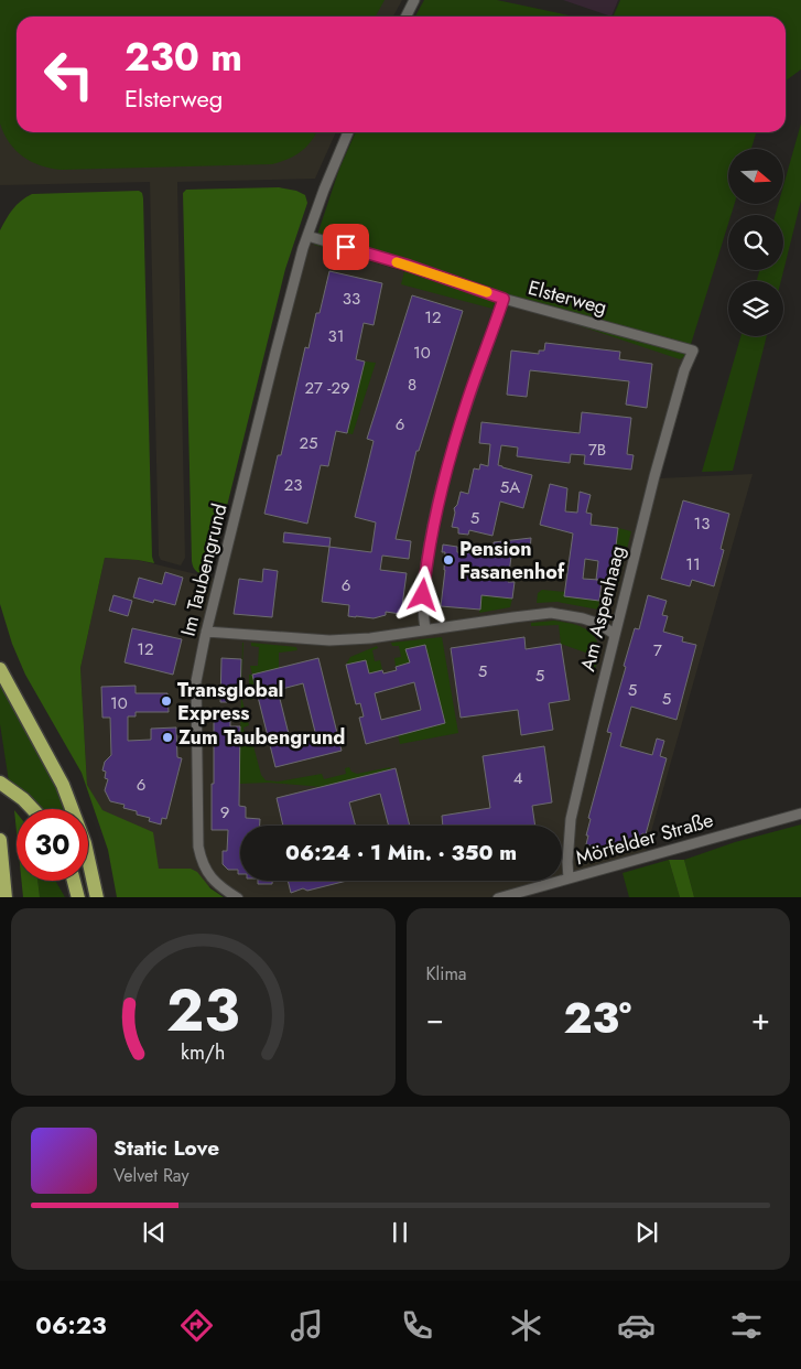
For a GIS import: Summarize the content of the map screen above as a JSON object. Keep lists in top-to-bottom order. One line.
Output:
{"streets":{"street":["Elsterweg","Im Taubengrund","Am Aspenhaag","Mörfelder Straße"]},"crossings":[["Elsterweg","Im Taubengrund"],["Elsterweg","Am Aspenhaag"],["Am Aspenhaag","Mörfelder Straße"]],"places":["Pension Fasanenhof","Transglobal Express","Zum Taubengrund"],"house_numbers":["33","12","31","10","8","27 -29","6","25","7B","23","5A","5","13","11","6","12","7","5","5","5","5","10","4","6","9"],"north":"right","page":{"turn":["230 m","Elsterweg"],"limit":"30","trip":"06:24 · 1 Min. · 350 m","tile":"Klima","heat":["−","23°","+"],"song":["Static Love","Velvet Ray"],"tabs":"06:23","gauge":["23","km/h"]}}
